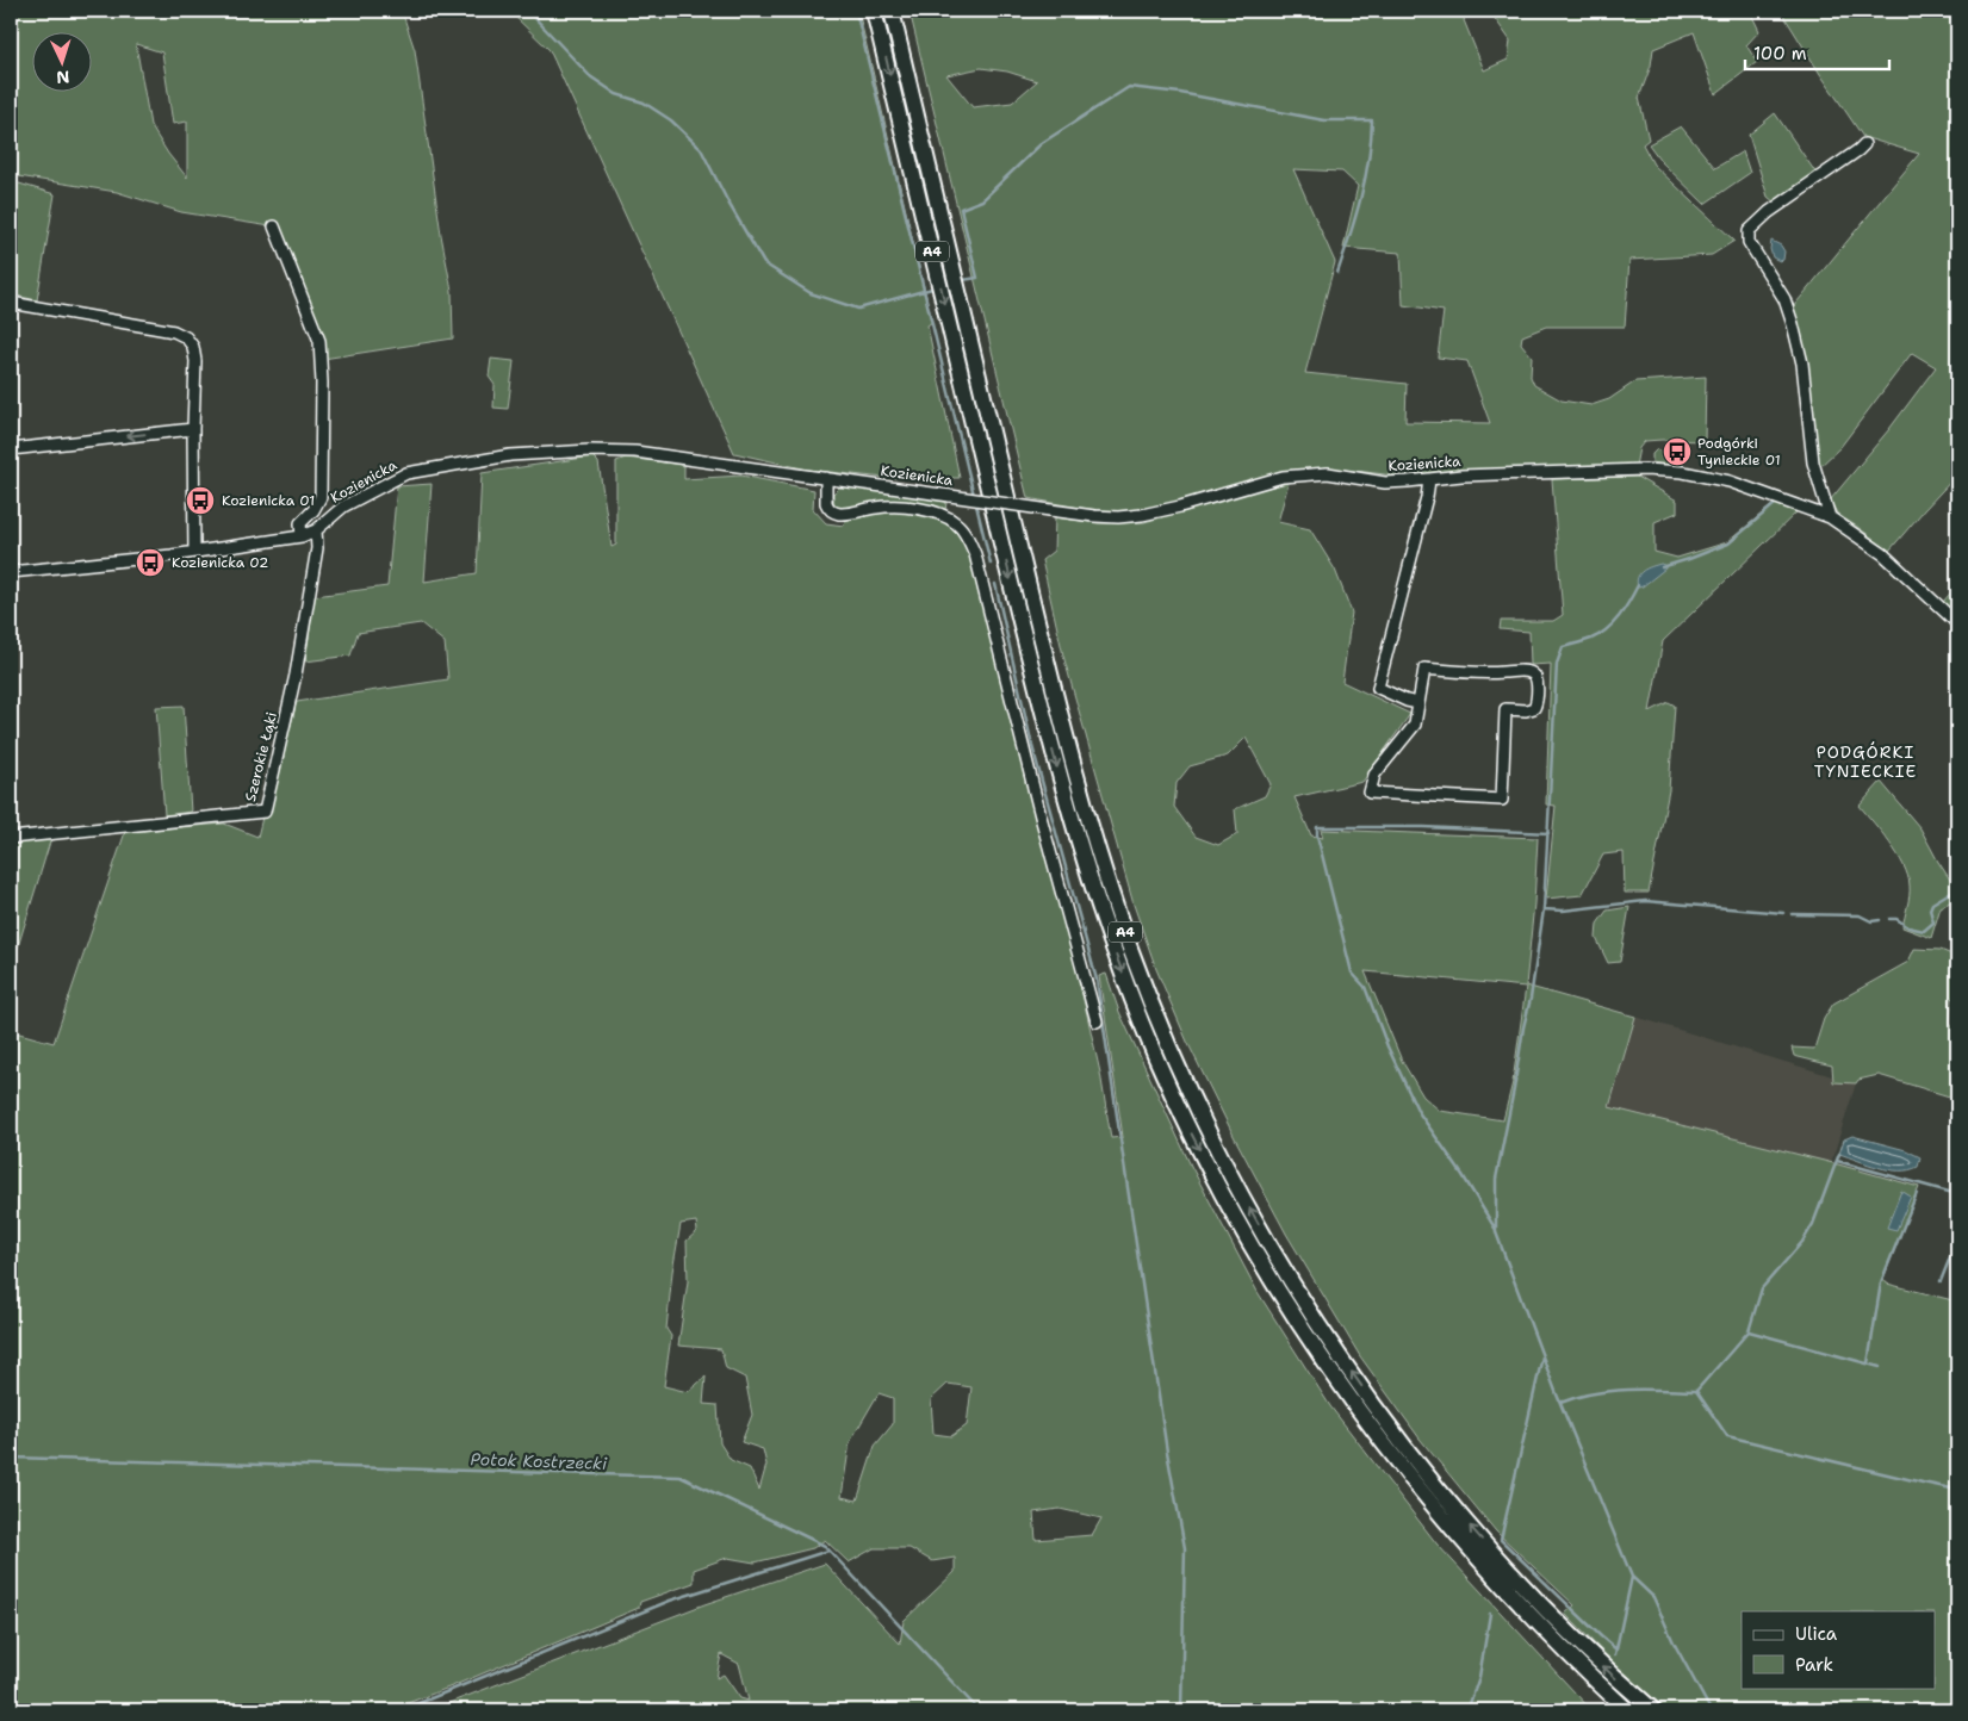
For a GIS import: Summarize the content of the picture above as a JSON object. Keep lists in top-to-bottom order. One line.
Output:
{"streets":{"highway":["A4"],"street":["Kozienicka","Szerokie Łąki"]},"crossings":[["Kozienicka","Szerokie Łąki"]],"districts":["PODGÓRKI TYNIECKIE"],"water":["Potok Kostrzecki"],"places":{"bus stop":["Podgórki Tynieckie 01","Kozienicka 01","Kozienicka 02"]},"legend":["Ulica","Park"],"scale_bar":"100 m","north":"bottom"}
